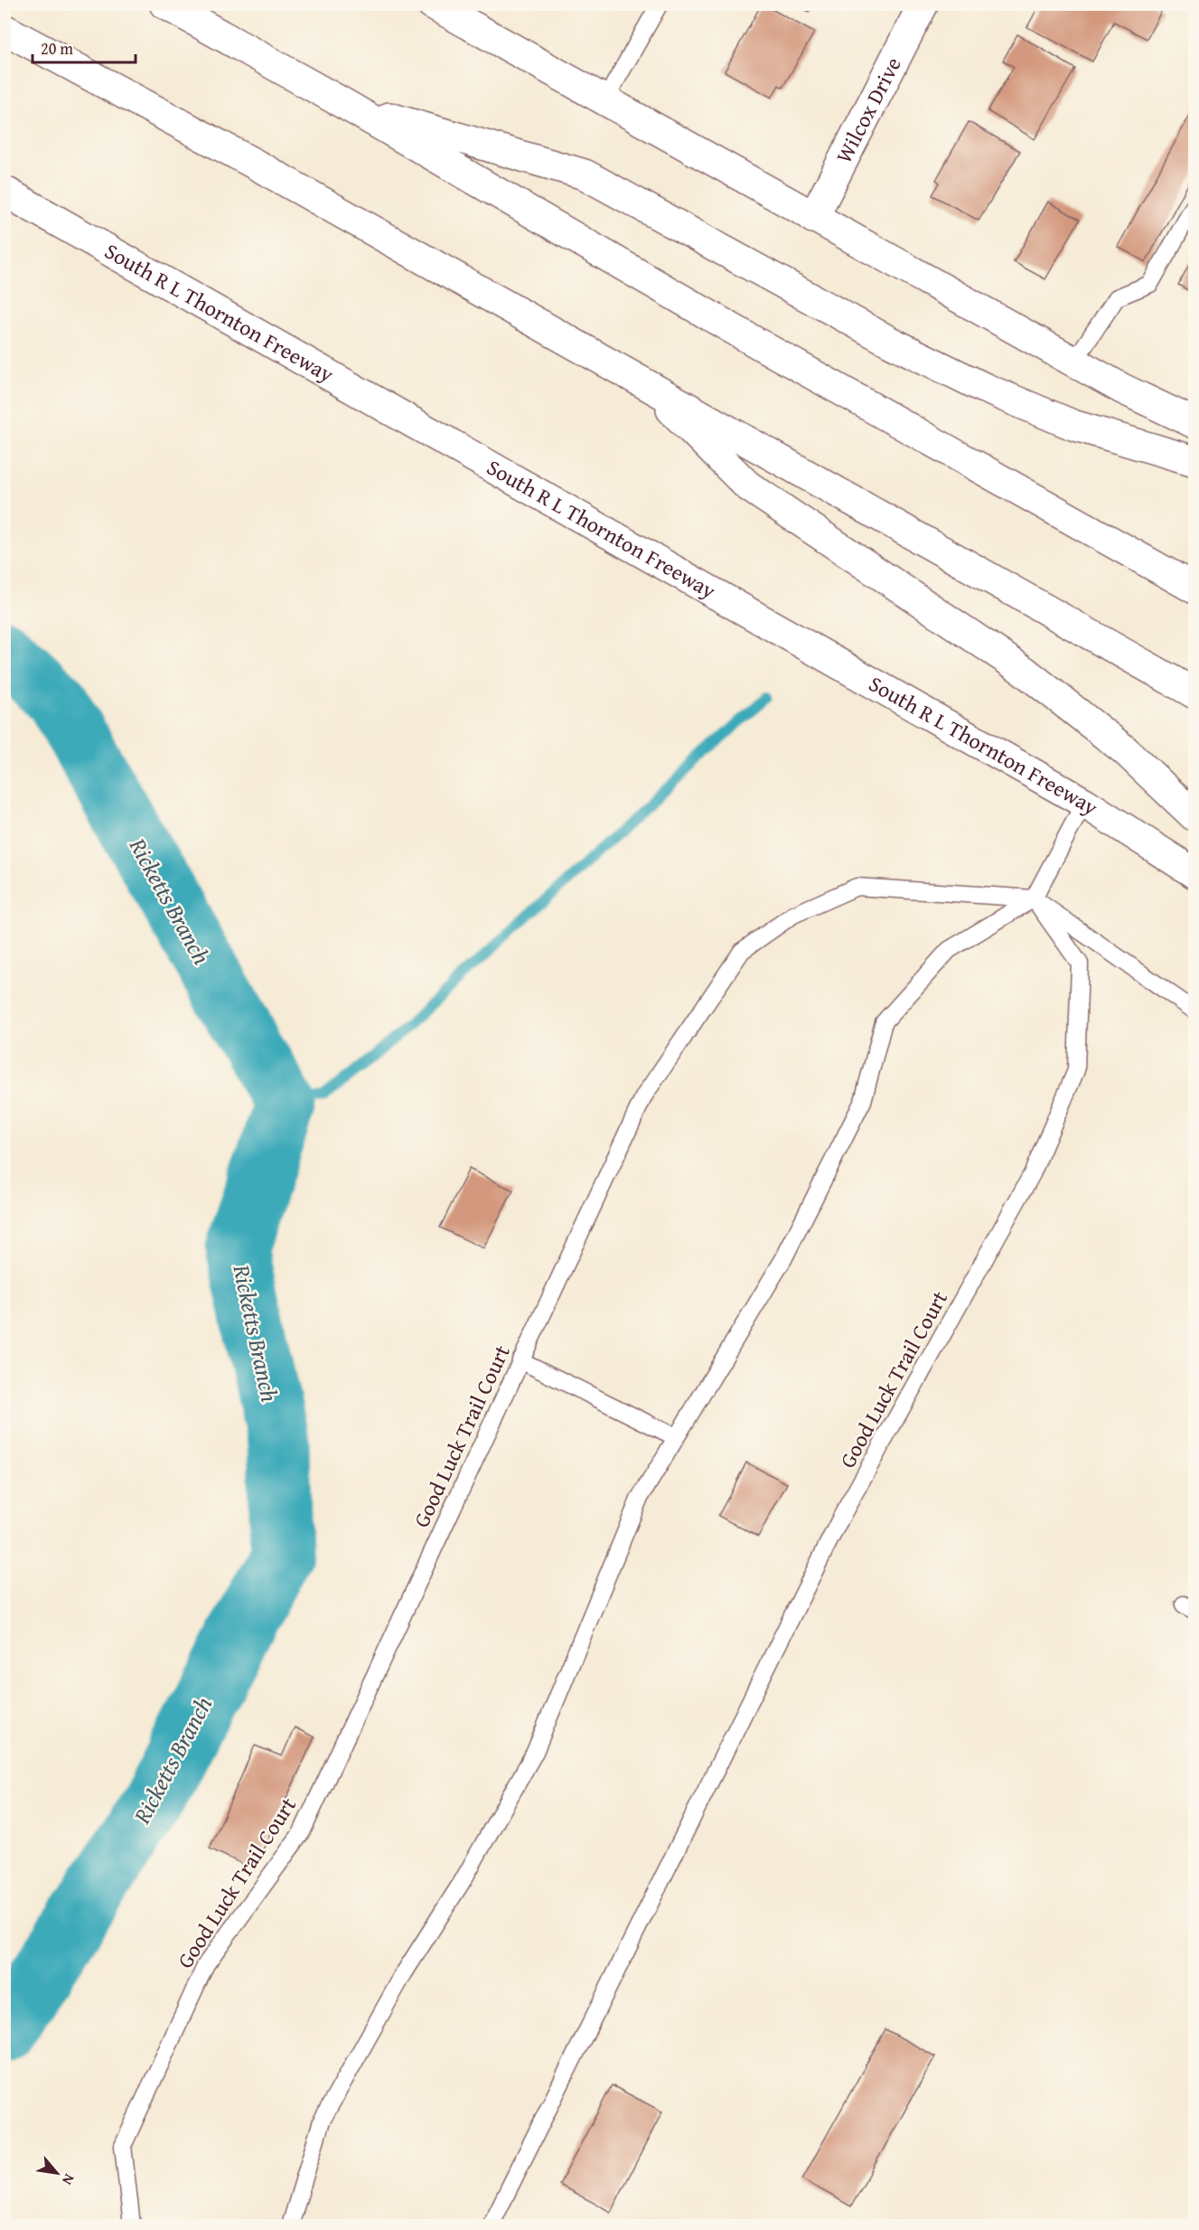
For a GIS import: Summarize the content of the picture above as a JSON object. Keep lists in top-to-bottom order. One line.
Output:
{"streets":{"main road":["Wilcox Drive","South R L Thornton Freeway"],"lane":["Good Luck Trail Court"]},"water":["Ricketts Branch"],"scale_bar":"20 m","north":"bottom right"}
